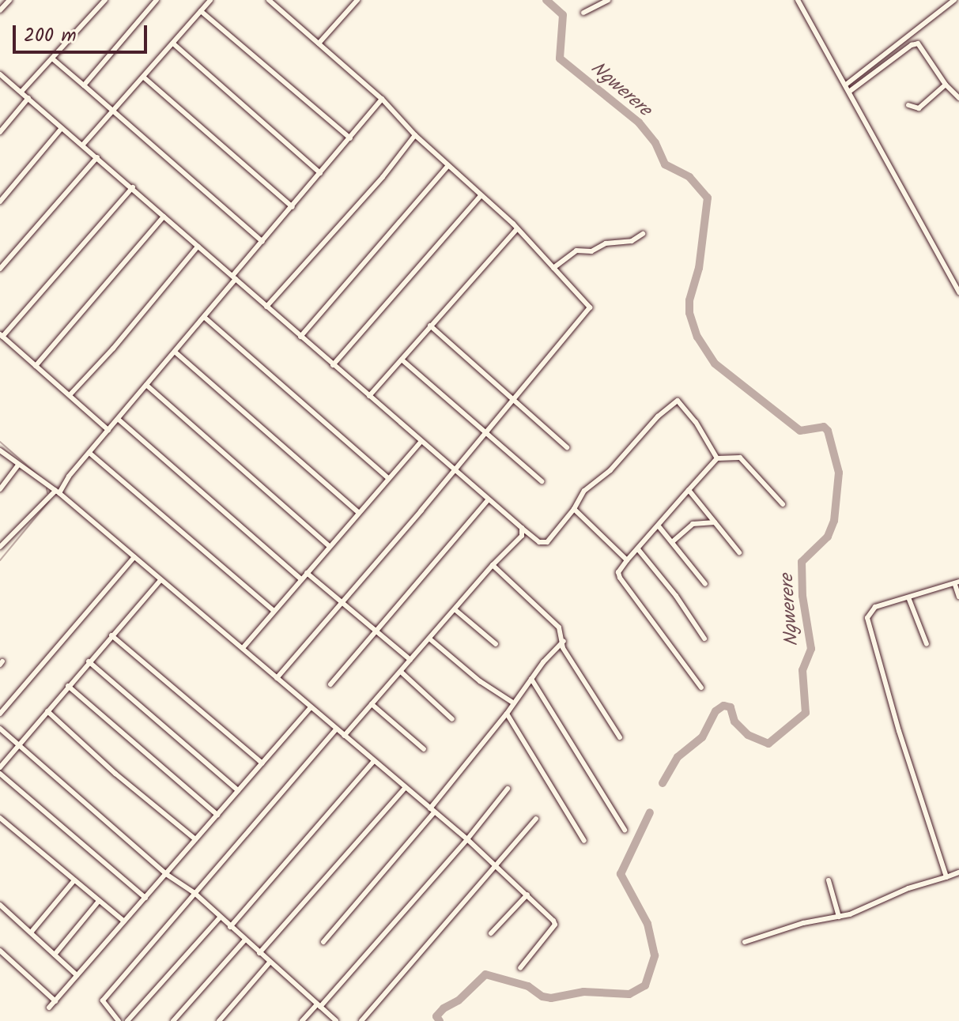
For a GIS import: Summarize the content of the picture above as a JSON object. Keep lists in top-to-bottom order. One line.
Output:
{"water":["Ngwerere"],"scale_bar":"200 m"}
